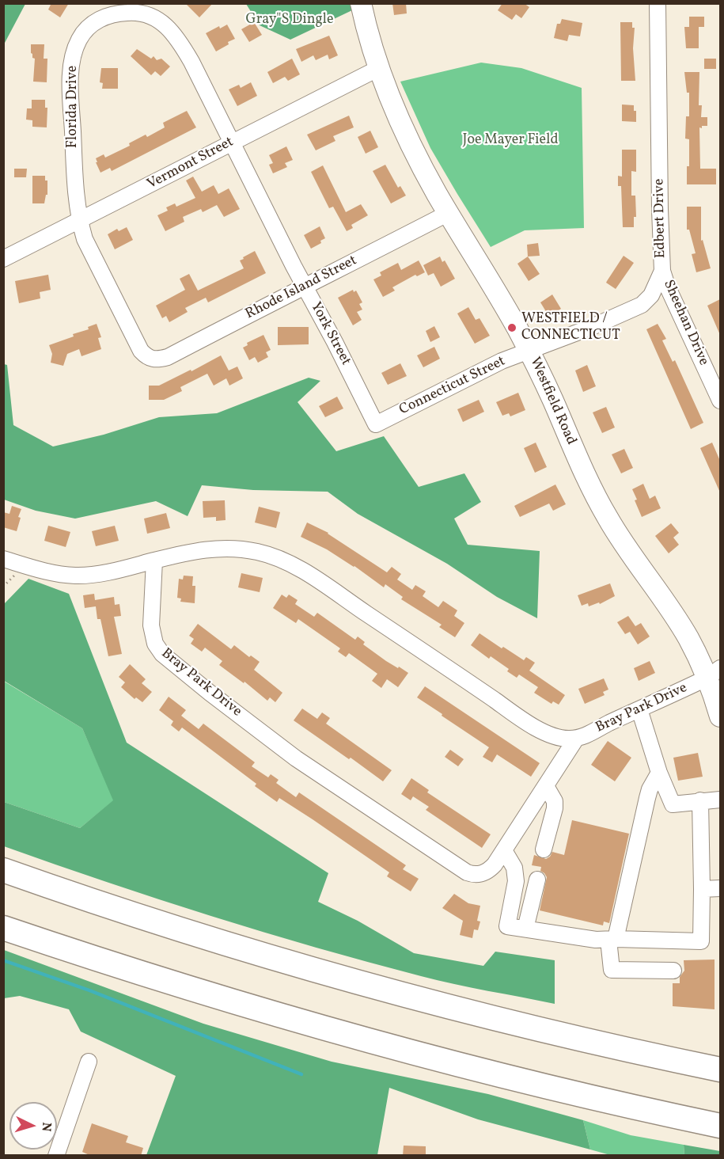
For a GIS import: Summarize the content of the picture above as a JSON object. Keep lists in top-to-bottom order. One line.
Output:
{"streets":{"main road":["Westfield Road"],"street":["Florida Drive","Vermont Street","Edbert Drive","Rhode Island Street","Sheehan Drive","York Street","Connecticut Street","Bray Park Drive"]},"crossings":[["Florida Drive","Vermont Street"],["Florida Drive","Rhode Island Street"],["Florida Drive","York Street"],["Vermont Street","York Street"],["Vermont Street","Westfield Road"],["Edbert Drive","Sheehan Drive"],["Edbert Drive","Connecticut Street"],["Edbert Drive","Westfield Road"],["Rhode Island Street","York Street"],["Rhode Island Street","Westfield Road"],["York Street","Connecticut Street"],["Connecticut Street","Westfield Road"],["Westfield Road","Bray Park Drive"]],"parks":["Gray\"S Dingle","Joe Mayer Field"],"places":["WESTFIELD / CONNECTICUT"],"north":"right"}
